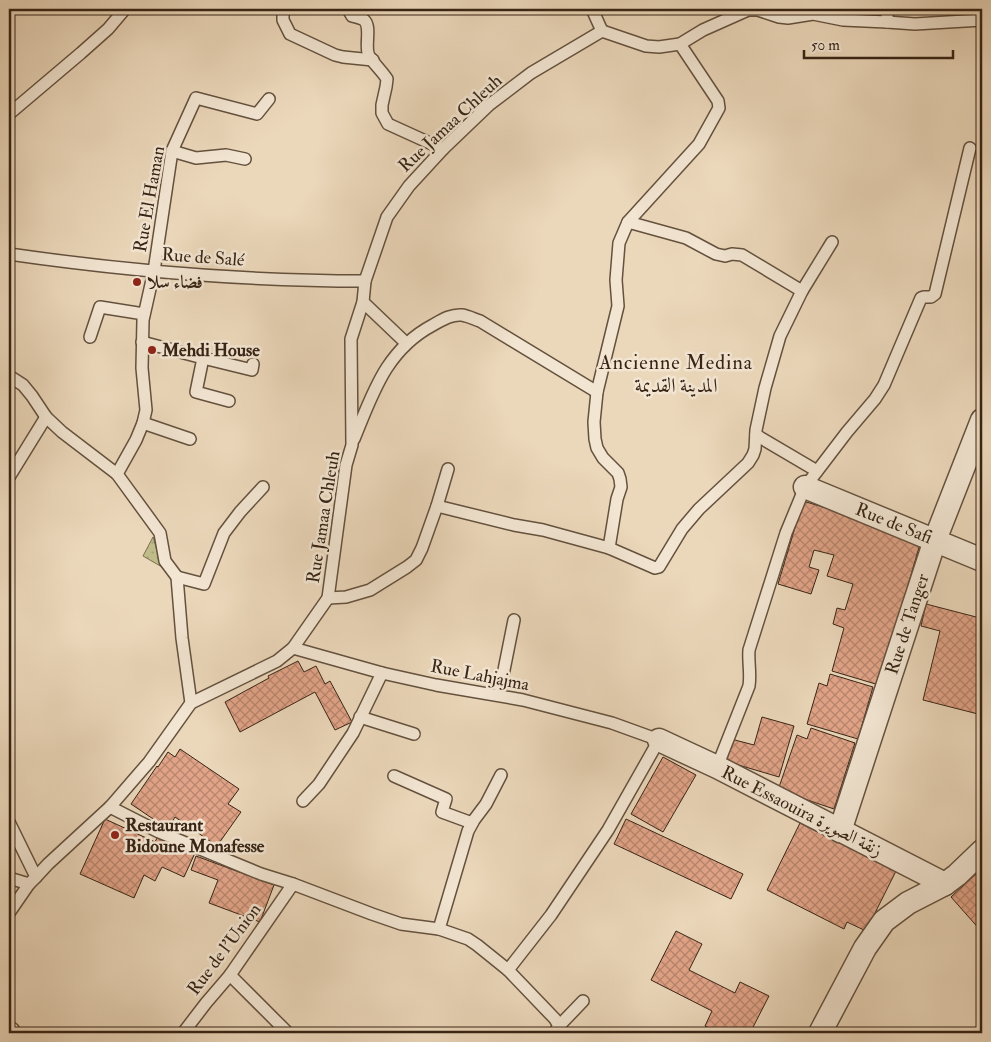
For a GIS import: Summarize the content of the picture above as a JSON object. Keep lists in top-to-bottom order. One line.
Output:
{"streets":{"street":["Rue de Safi","Rue de Tanger","Rue Essaouira زنقة الصويرة"],"lane":["Rue Jamaa Chleuh","Rue El Haman","Rue de Salé","Rue Lahjajma","Rue de l'Union"]},"crossings":[["Rue Jamaa Chleuh","Rue de Salé"],["Rue Jamaa Chleuh","Rue Lahjajma"],["Rue El Haman","Rue de Salé"],["Rue de Safi","Rue de Tanger"],["Rue de Tanger","Rue Essaouira زنقة الصويرة"],["Rue Lahjajma","Rue Essaouira زنقة الصويرة"]],"districts":["Ancienne Medina المدينة القديمة"],"places":["فضاء سلا","Mehdi House","Restaurant Bidoune Monafesse"],"scale_bar":"50 m"}
